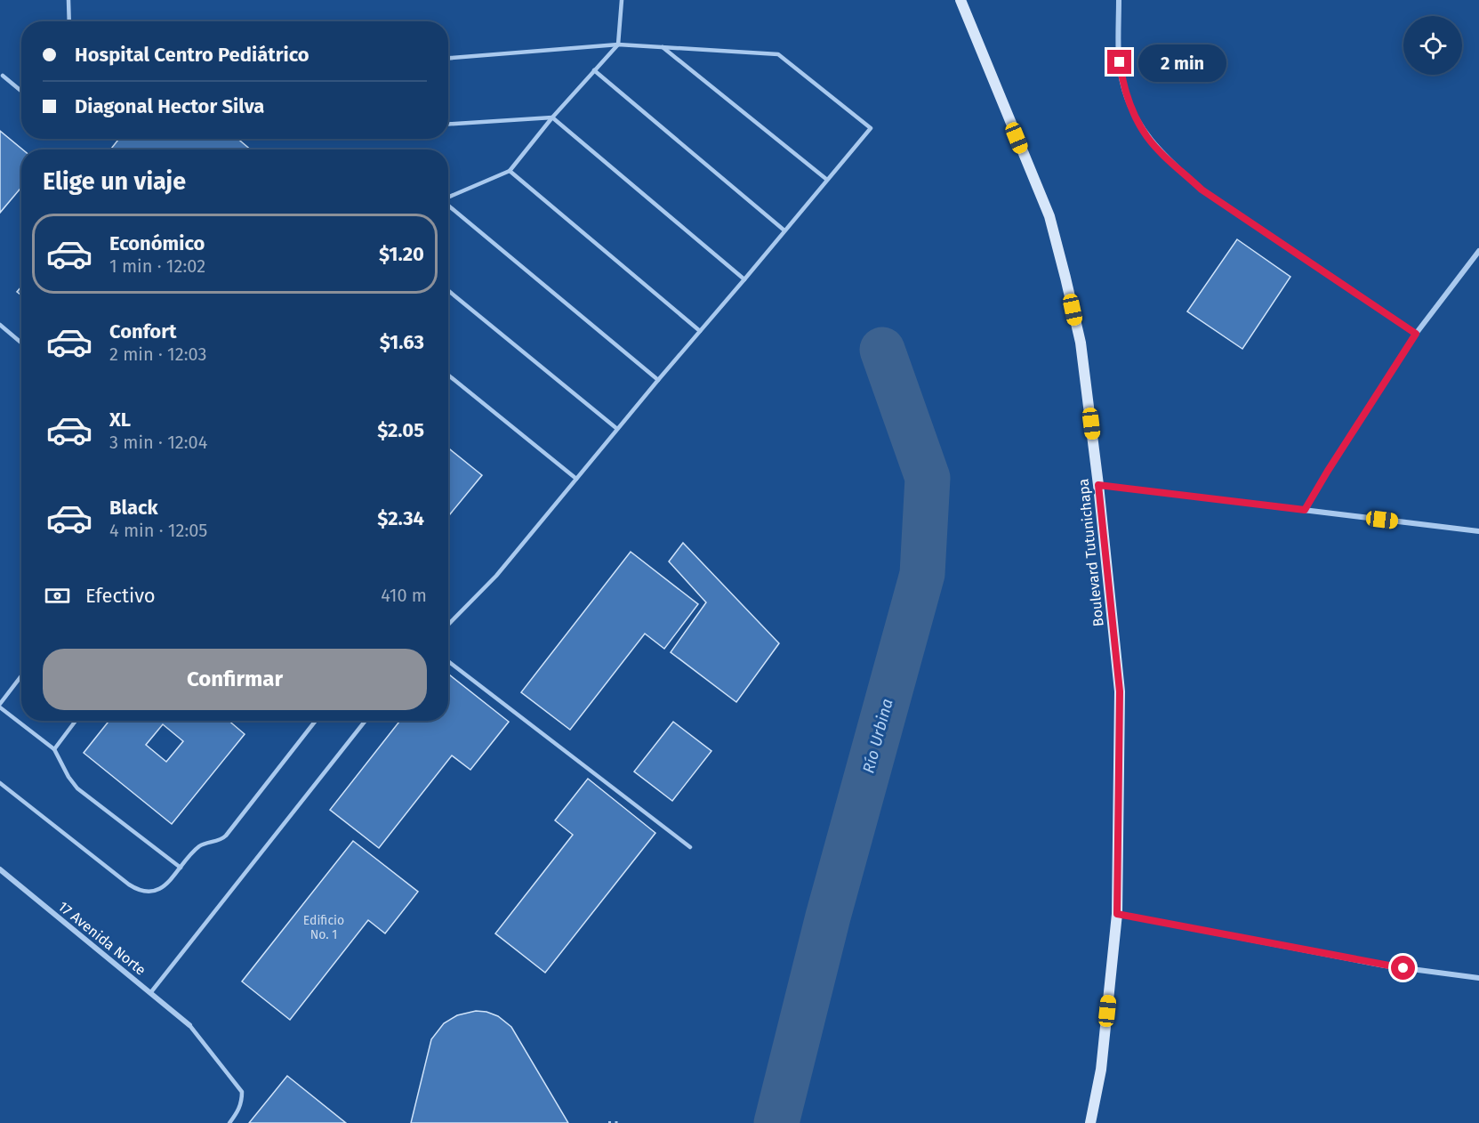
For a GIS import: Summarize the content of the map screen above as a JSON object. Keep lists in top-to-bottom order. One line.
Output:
{"streets":{"main road":["Boulevard Tutunichapa"],"street":["17 Avenida Norte"]},"water":["Río Urbina"],"house_numbers":["Edificio No. 1"],"page":{"banner":["Hospital Centro Pediátrico","Diagonal Hector Silva"],"bubble":"2 min","heading":"Elige un viaje","list":[{"name":"Económico","note":"1 min · 12:02","value":"$1.20"},{"name":"Confort","note":"2 min · 12:03","value":"$1.63"},{"name":"XL","note":"3 min · 12:04","value":"$2.05"},{"name":"Black","note":"4 min · 12:05","value":"$2.34"}],"pay":["Efectivo","410 m"],"buttons":"Confirmar"}}
